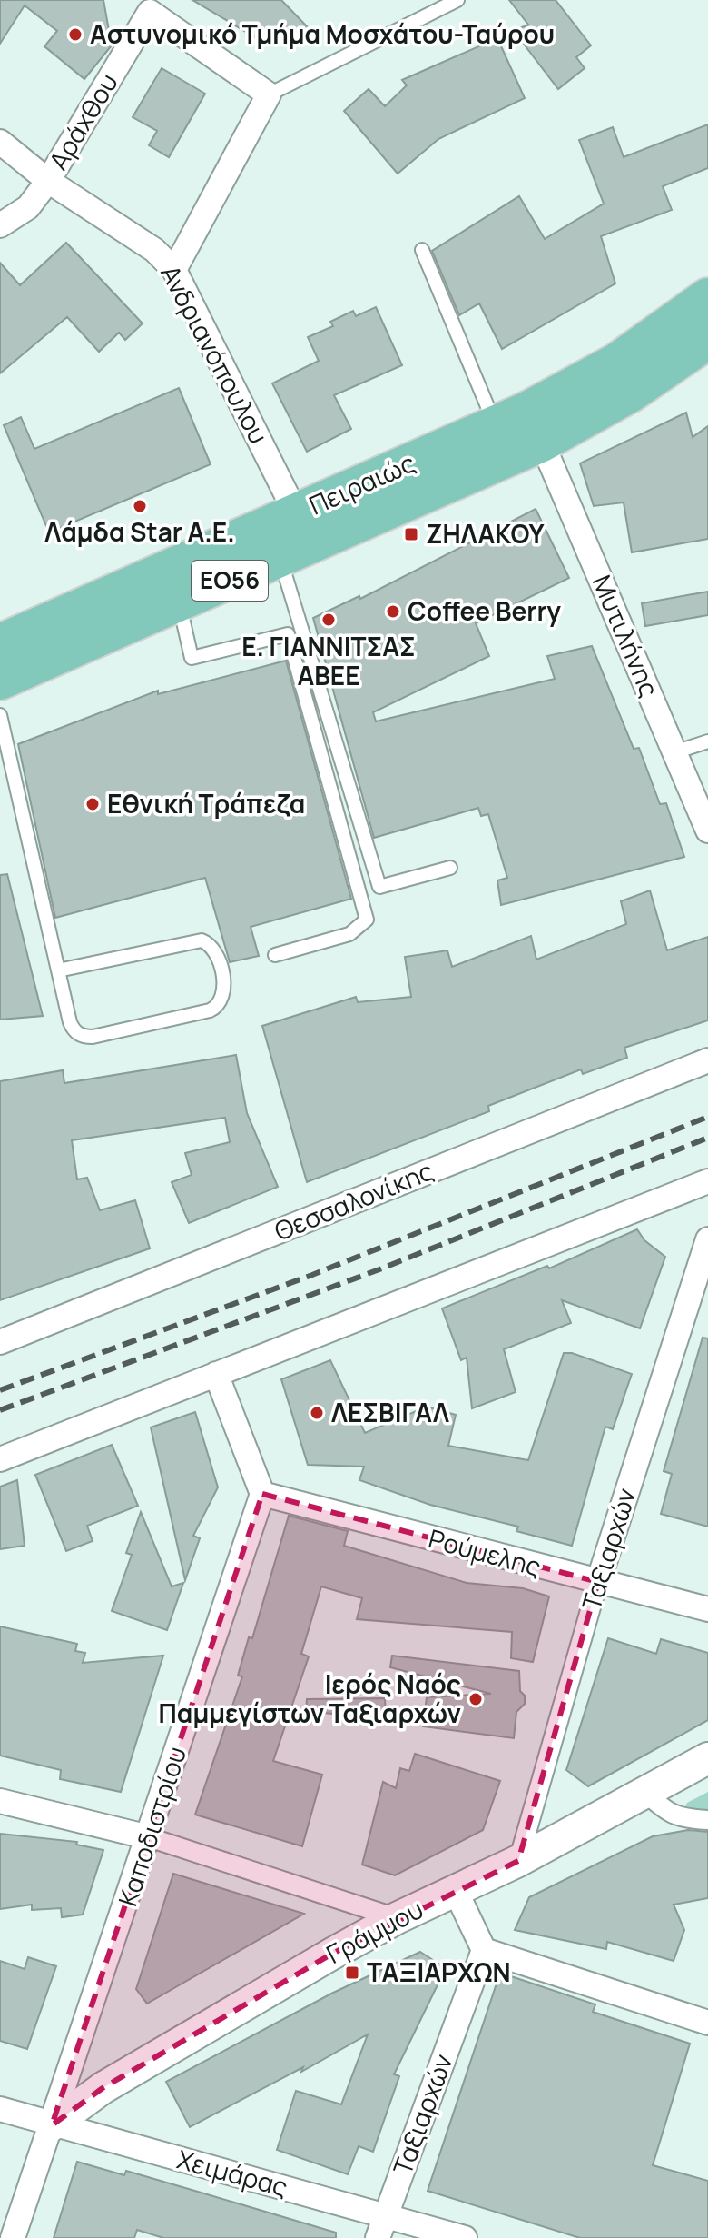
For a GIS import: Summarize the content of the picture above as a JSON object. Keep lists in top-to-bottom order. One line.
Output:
{"streets":{"main road":["Πειραιώς","ΕΟ56"],"street":["Αράχθου","Ανδριανόπουλου","Μυτιλήνης","Θεσσαλονίκης","Ταξιαρχών","Ρούμελης","Καποδιστρίου","Γράμμου","Χειμάρας"]},"crossings":[["Αράχθου","Ανδριανόπουλου"],["Ανδριανόπουλου","Πειραιώς"],["Πειραιώς","Μυτιλήνης"],["Ταξιαρχών","Ρούμελης"],["Ταξιαρχών","Γράμμου"],["Ταξιαρχών","Χειμάρας"],["Ρούμελης","Καποδιστρίου"],["Καποδιστρίου","Γράμμου"],["Καποδιστρίου","Χειμάρας"],["Γράμμου","Χειμάρας"]],"places":{"other":["Αστυνομικό Τμήμα Μοσχάτου-Ταύρου","Λάμδα Star Α.Ε.","Coffee Berry","Ε. ΓΙΑΝΝΙΤΣΑΣ ΑΒΕΕ","Εθνική Τράπεζα","ΛΕΣΒΙΓΑΛ","Ιερός Ναός Παμμεγίστων Ταξιαρχών"],"transit":["ΖΗΛΑΚΟΥ","ΤΑΞΙΑΡΧΩΝ"]}}
